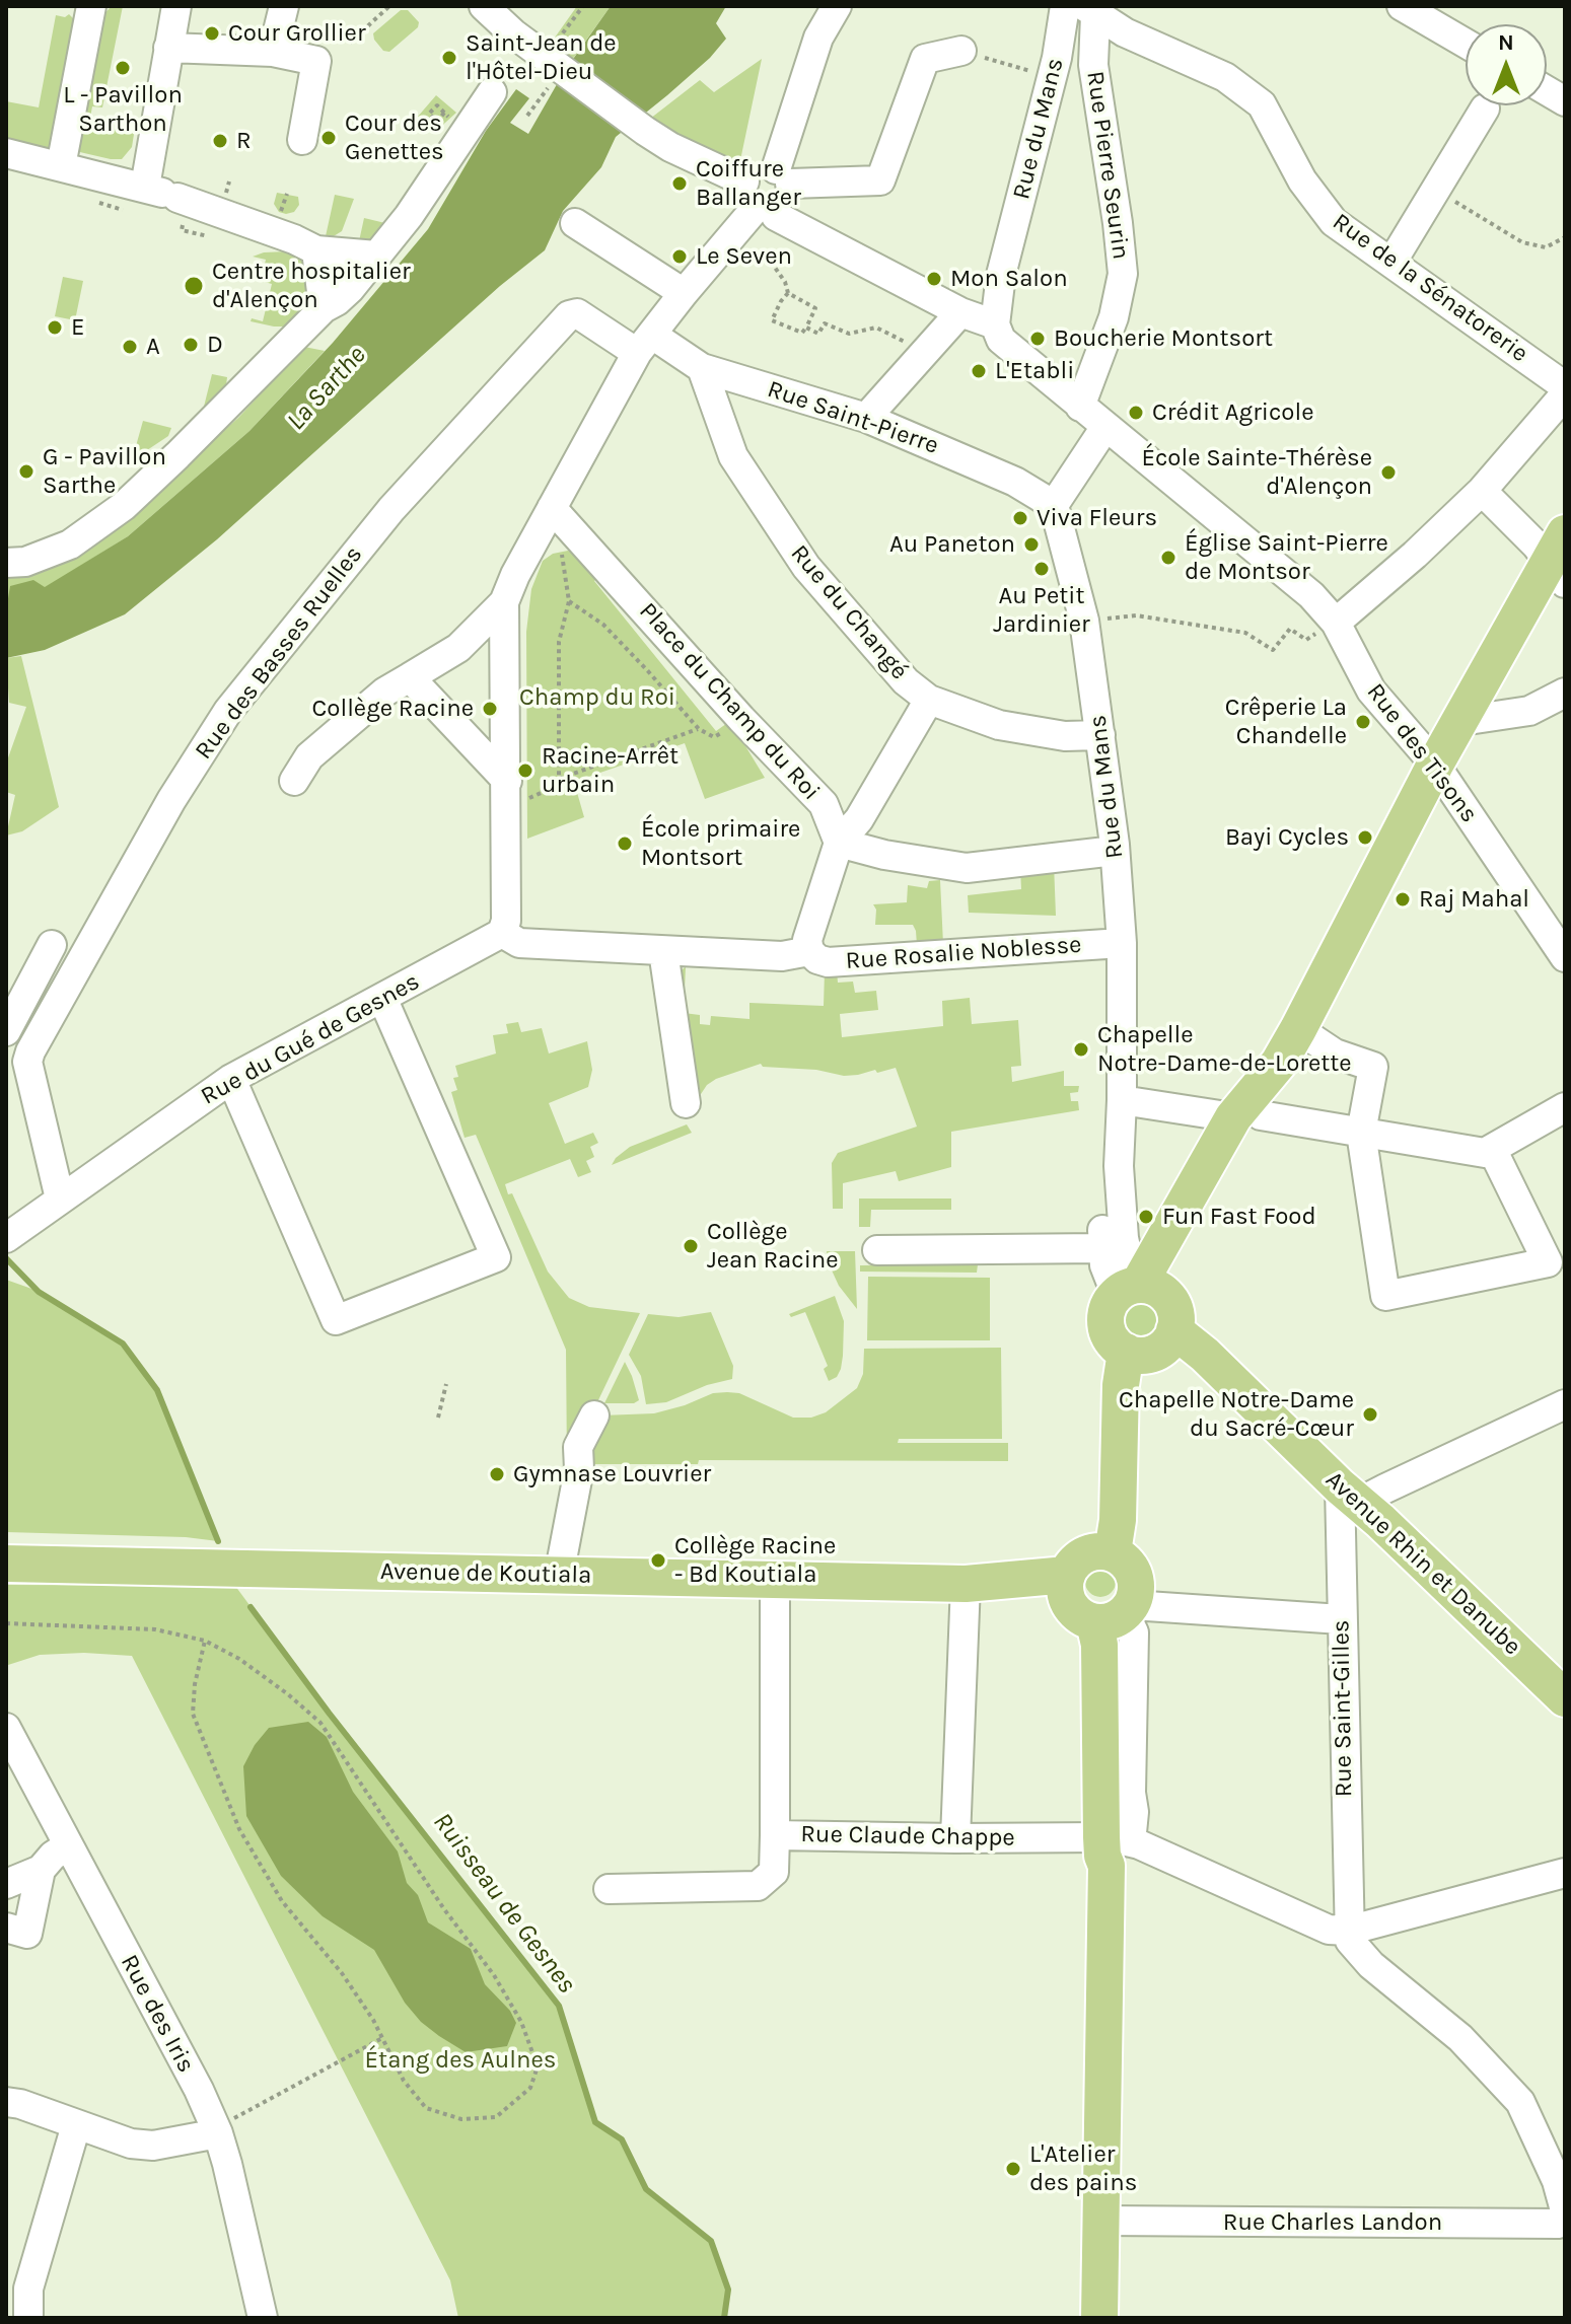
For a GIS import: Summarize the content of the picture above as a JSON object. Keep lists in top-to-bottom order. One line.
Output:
{"streets":{"main road":["Avenue Rhin et Danube","Avenue de Koutiala"],"street":["Rue du Mans","Rue Pierre Seurin","Rue de la Sénatorerie","Rue Saint-Pierre","Rue du Changé","Rue des Basses Ruelles","Place du Champ du Roi","Rue des Tisons","Rue Rosalie Noblesse","Rue du Gué de Gesnes","Rue Saint-Gilles","Rue Claude Chappe","Rue des Iris","Rue Charles Landon"]},"crossings":[["Rue du Mans","Rue Saint-Pierre"],["Rue du Mans","Rue Rosalie Noblesse"],["Rue du Mans","Avenue Rhin et Danube"],["Rue Pierre Seurin","Rue de la Sénatorerie"],["Rue Pierre Seurin","Rue des Tisons"],["Rue Saint-Pierre","Rue du Changé"],["Rue Saint-Pierre","Rue des Basses Ruelles"],["Rue du Changé","Place du Champ du Roi"],["Avenue Rhin et Danube","Rue Saint-Gilles"],["Avenue de Koutiala","Rue Claude Chappe"]],"water":["La Sarthe","Ruisseau de Gesnes"],"parks":["Champ du Roi","Étang des Aulnes"],"places":["Cour Grollier","Saint-Jean de l'Hôtel-Dieu","L - Pavillon Sarthon","Cour des Genettes","R","Coiffure Ballanger","Le Seven","Mon Salon","Centre hospitalier d'Alençon","E","Boucherie Montsort","D","A","L'Etabli","Crédit Agricole","G - Pavillon Sarthe","École Sainte-Thérèse d'Alençon","Viva Fleurs","Au Paneton","Église Saint-Pierre de Montsor","Au Petit Jardinier","Collège Racine","Crêperie La Chandelle","Racine-Arrêt urbain","Bayi Cycles","École primaire Montsort","Raj Mahal","Chapelle Notre-Dame-de-Lorette","Fun Fast Food","Collège Jean Racine","Chapelle Notre-Dame du Sacré-Cœur","Gymnase Louvrier","Collège Racine - Bd Koutiala","L'Atelier des pains"],"north":"top"}
